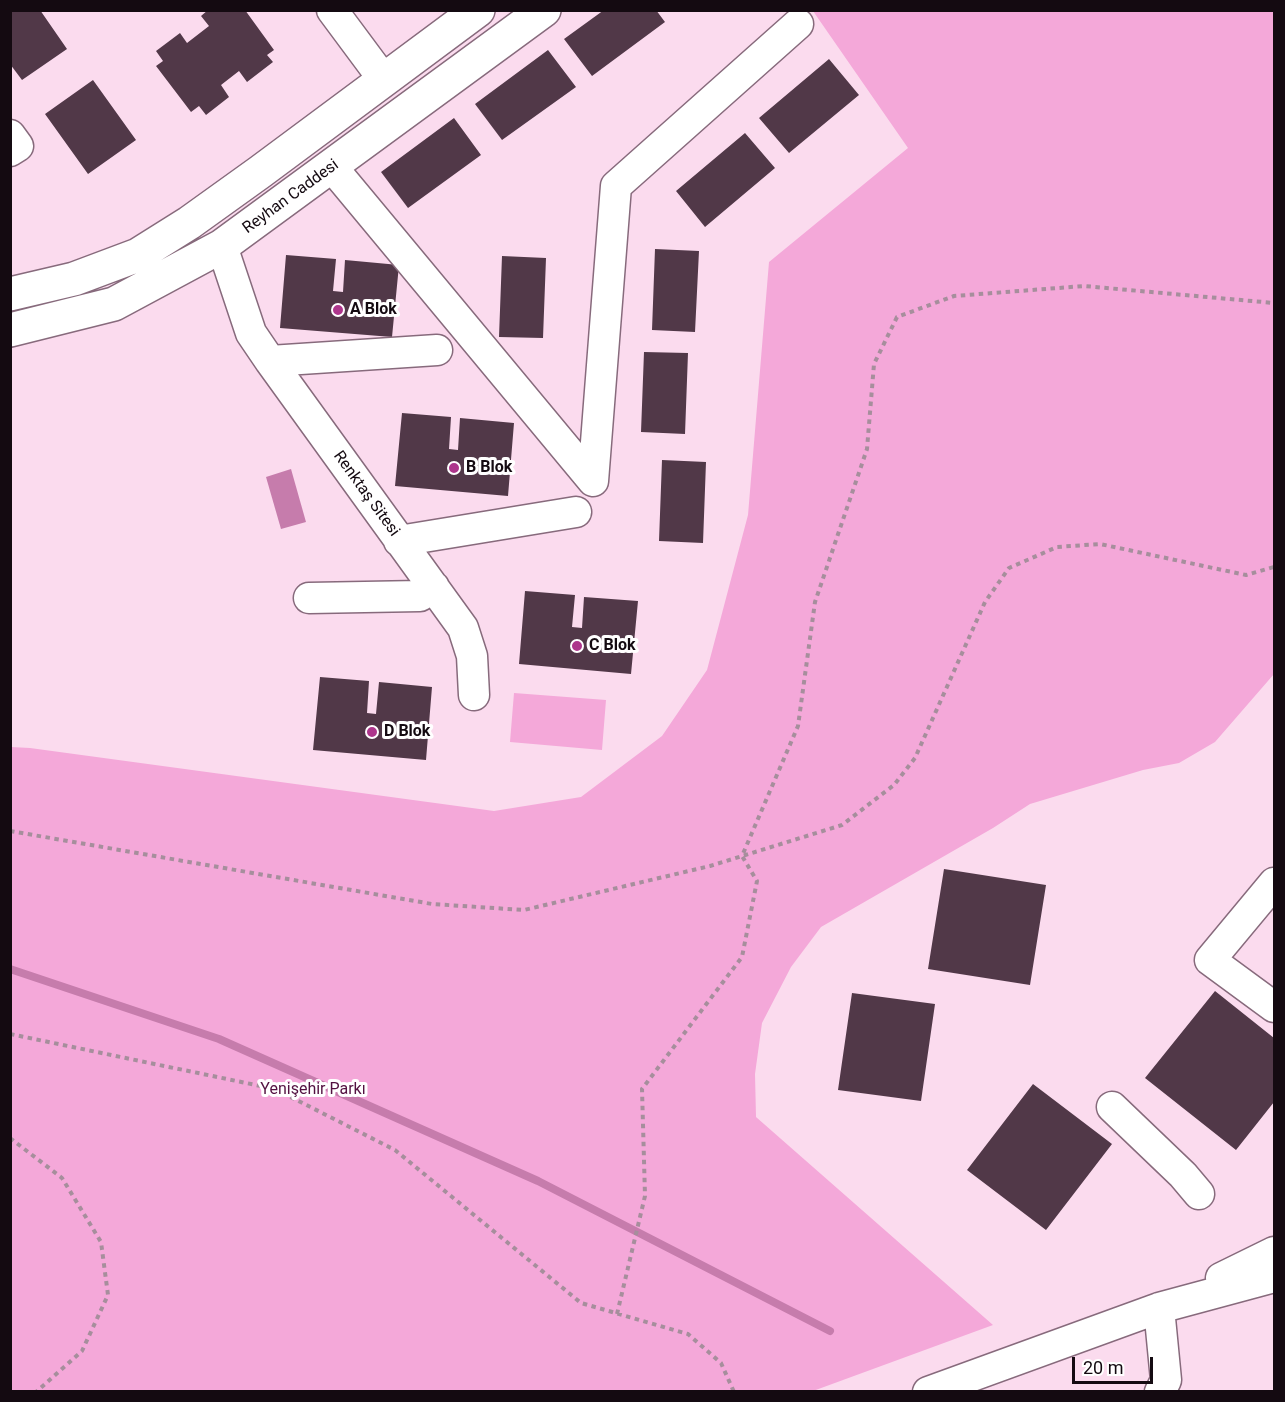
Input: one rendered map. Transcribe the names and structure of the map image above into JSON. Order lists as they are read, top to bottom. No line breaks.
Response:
{"streets":{"main road":["Reyhan Caddesi"],"street":["Renktaş Sitesi"]},"crossings":[["Reyhan Caddesi","Renktaş Sitesi"]],"parks":["Yenişehir Parkı"],"places":["A Blok","B Blok","C Blok","D Blok"],"scale_bar":"20 m"}
